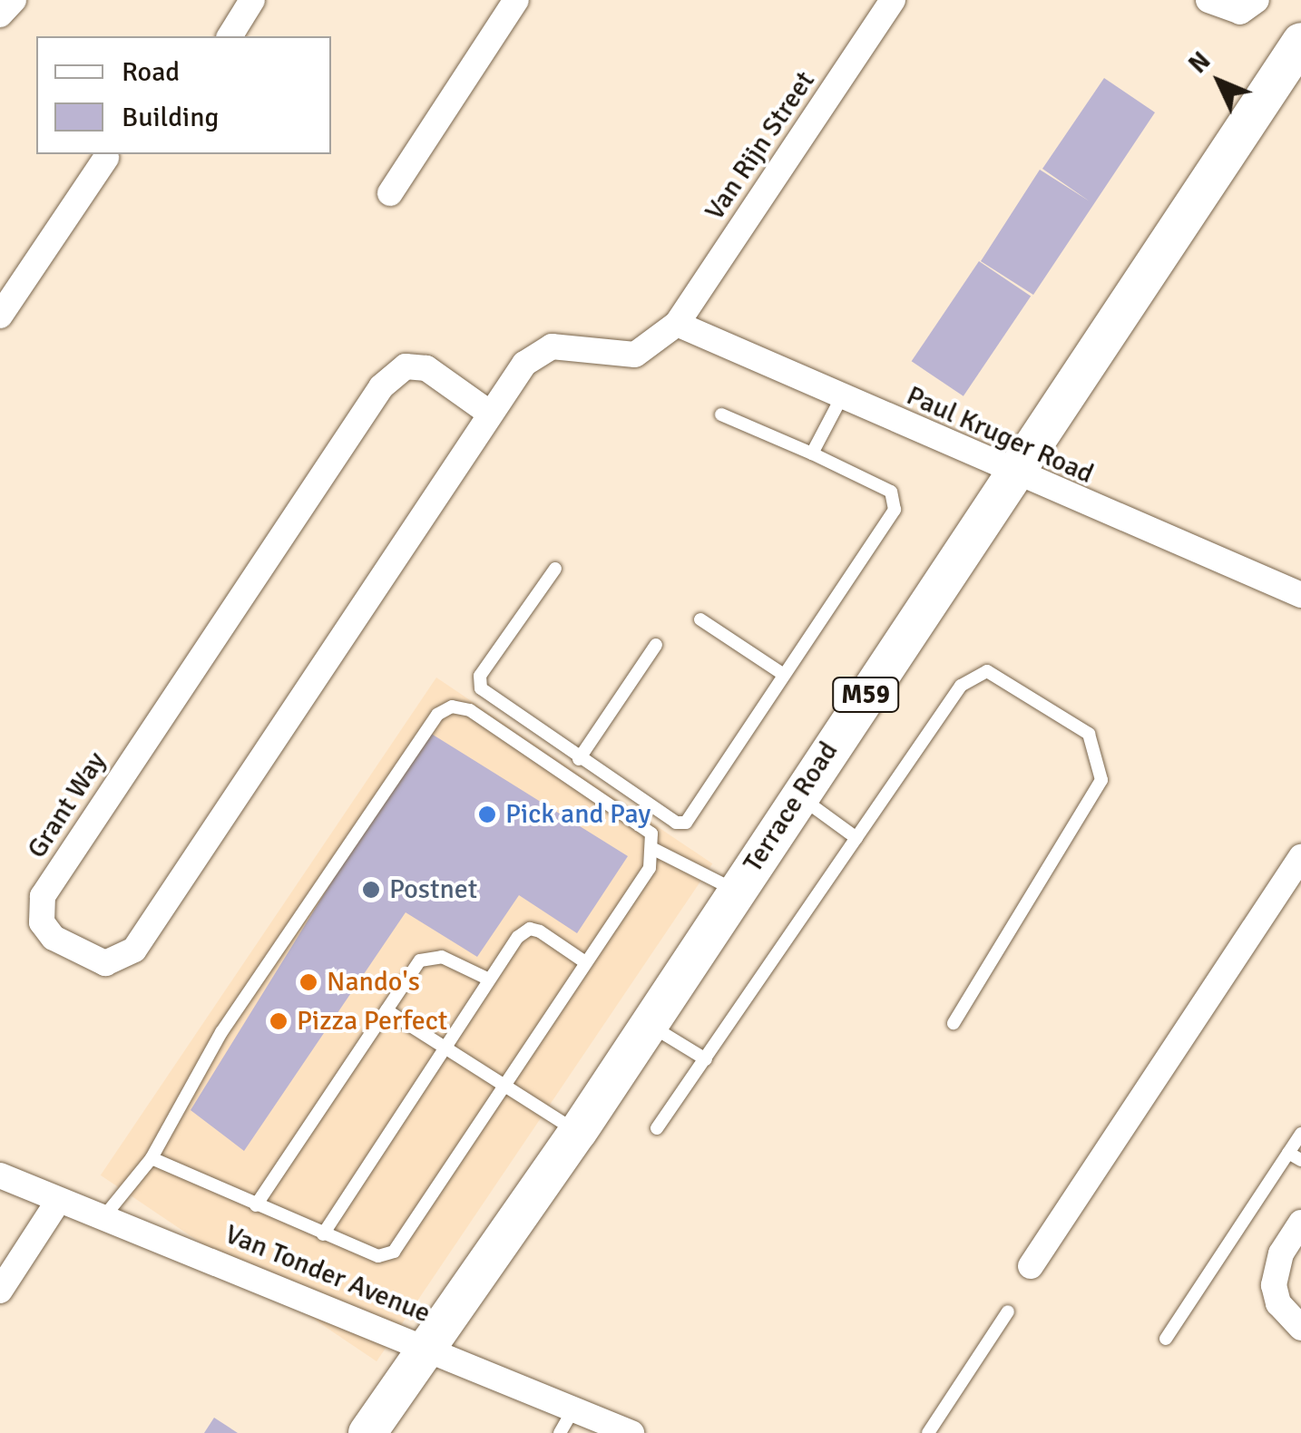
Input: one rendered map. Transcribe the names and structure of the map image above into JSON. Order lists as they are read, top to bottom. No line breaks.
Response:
{"streets":{"main road":["M59","Terrace Road"],"street":["Van Rijn Street","Paul Kruger Road","Grant Way","Van Tonder Avenue"]},"crossings":[["Van Rijn Street","Paul Kruger Road"],["Van Rijn Street","Grant Way"],["Paul Kruger Road","Terrace Road"],["Terrace Road","Van Tonder Avenue"]],"places":["Pick and Pay","Postnet","Nando's","Pizza Perfect"],"legend":["Road","Building"],"north":"top left"}
